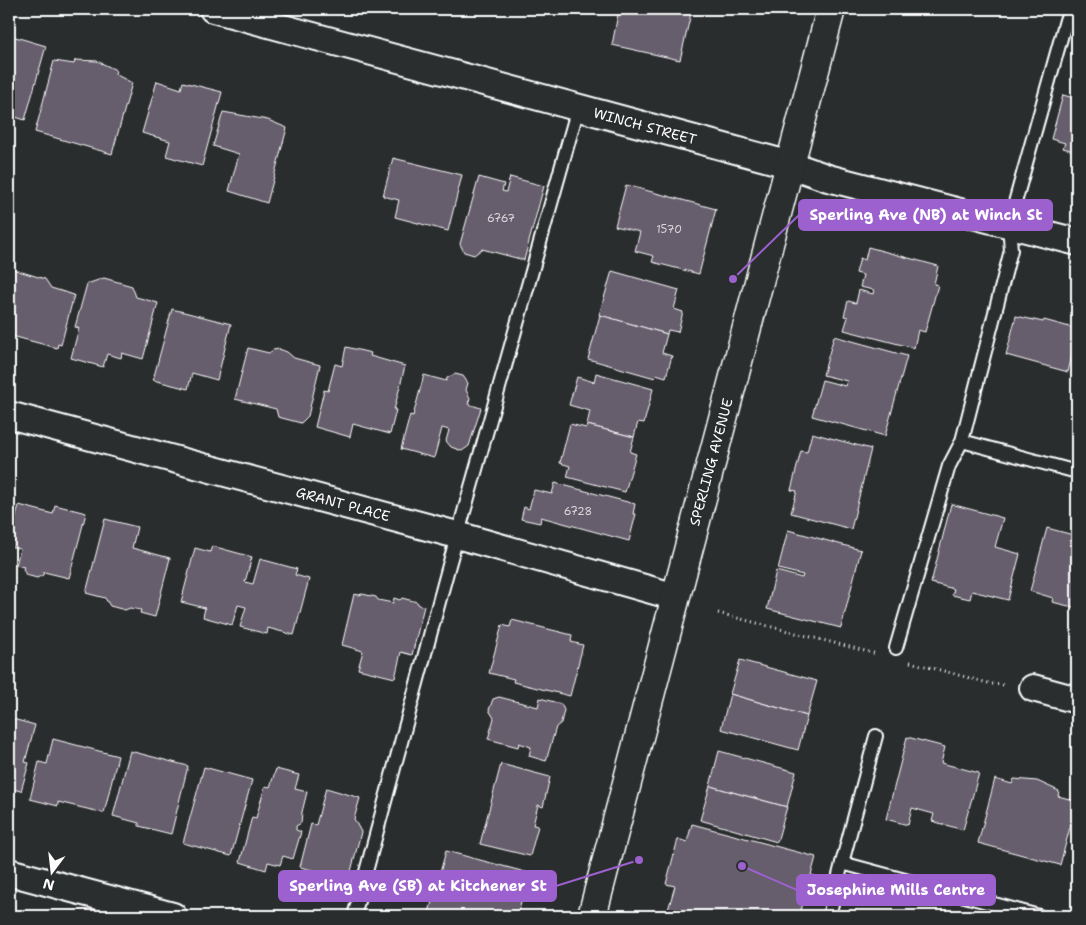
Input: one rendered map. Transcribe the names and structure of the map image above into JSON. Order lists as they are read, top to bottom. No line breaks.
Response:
{"streets":{"street":["WINCH STREET","SPERLING AVENUE","GRANT PLACE"]},"crossings":[["WINCH STREET","SPERLING AVENUE"],["SPERLING AVENUE","GRANT PLACE"]],"places":["Sperling Ave (NB) at Winch St","Sperling Ave (SB) at Kitchener St","Josephine Mills Centre"],"house_numbers":["6767","1570","6728"],"north":"bottom"}
